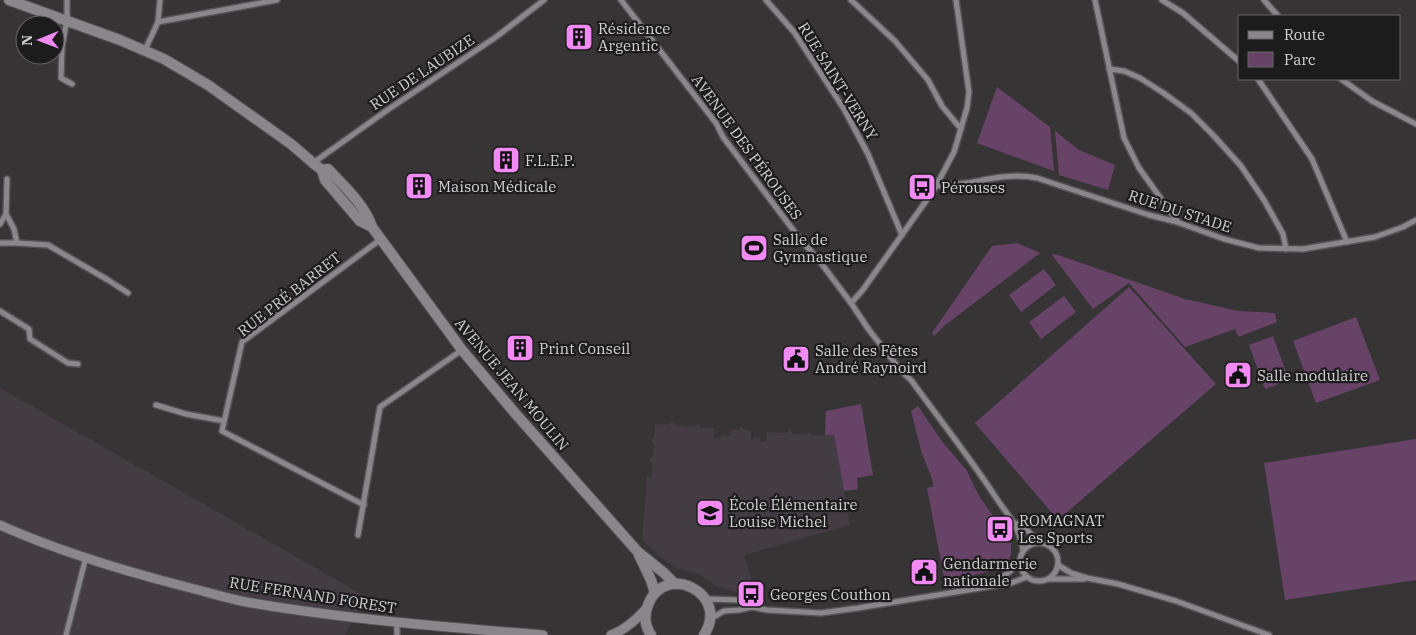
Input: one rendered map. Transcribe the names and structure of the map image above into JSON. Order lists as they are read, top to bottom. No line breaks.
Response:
{"streets":{"main road":["AVENUE JEAN MOULIN"],"street":["RUE DE LAUBIZE","RUE SAINT-VERNY","AVENUE DES PÉROUSES","RUE DU STADE","RUE PRÉ BARRET","RUE FERNAND FOREST"]},"crossings":[["RUE DE LAUBIZE","AVENUE JEAN MOULIN"],["RUE PRÉ BARRET","AVENUE JEAN MOULIN"]],"places":{"building":["Résidence Argentic","F.L.E.P.","Maison Médicale","Print Conseil"],"bus stop":["Pérouses","ROMAGNAT Les Sports","Georges Couthon"],"sports":["Salle de Gymnastique"],"public building":["Salle des Fêtes André Raynoird","Salle modulaire","Gendarmerie nationale"],"school or university":["École Élémentaire Louise Michel"]},"legend":["Route","Parc"],"north":"left"}
